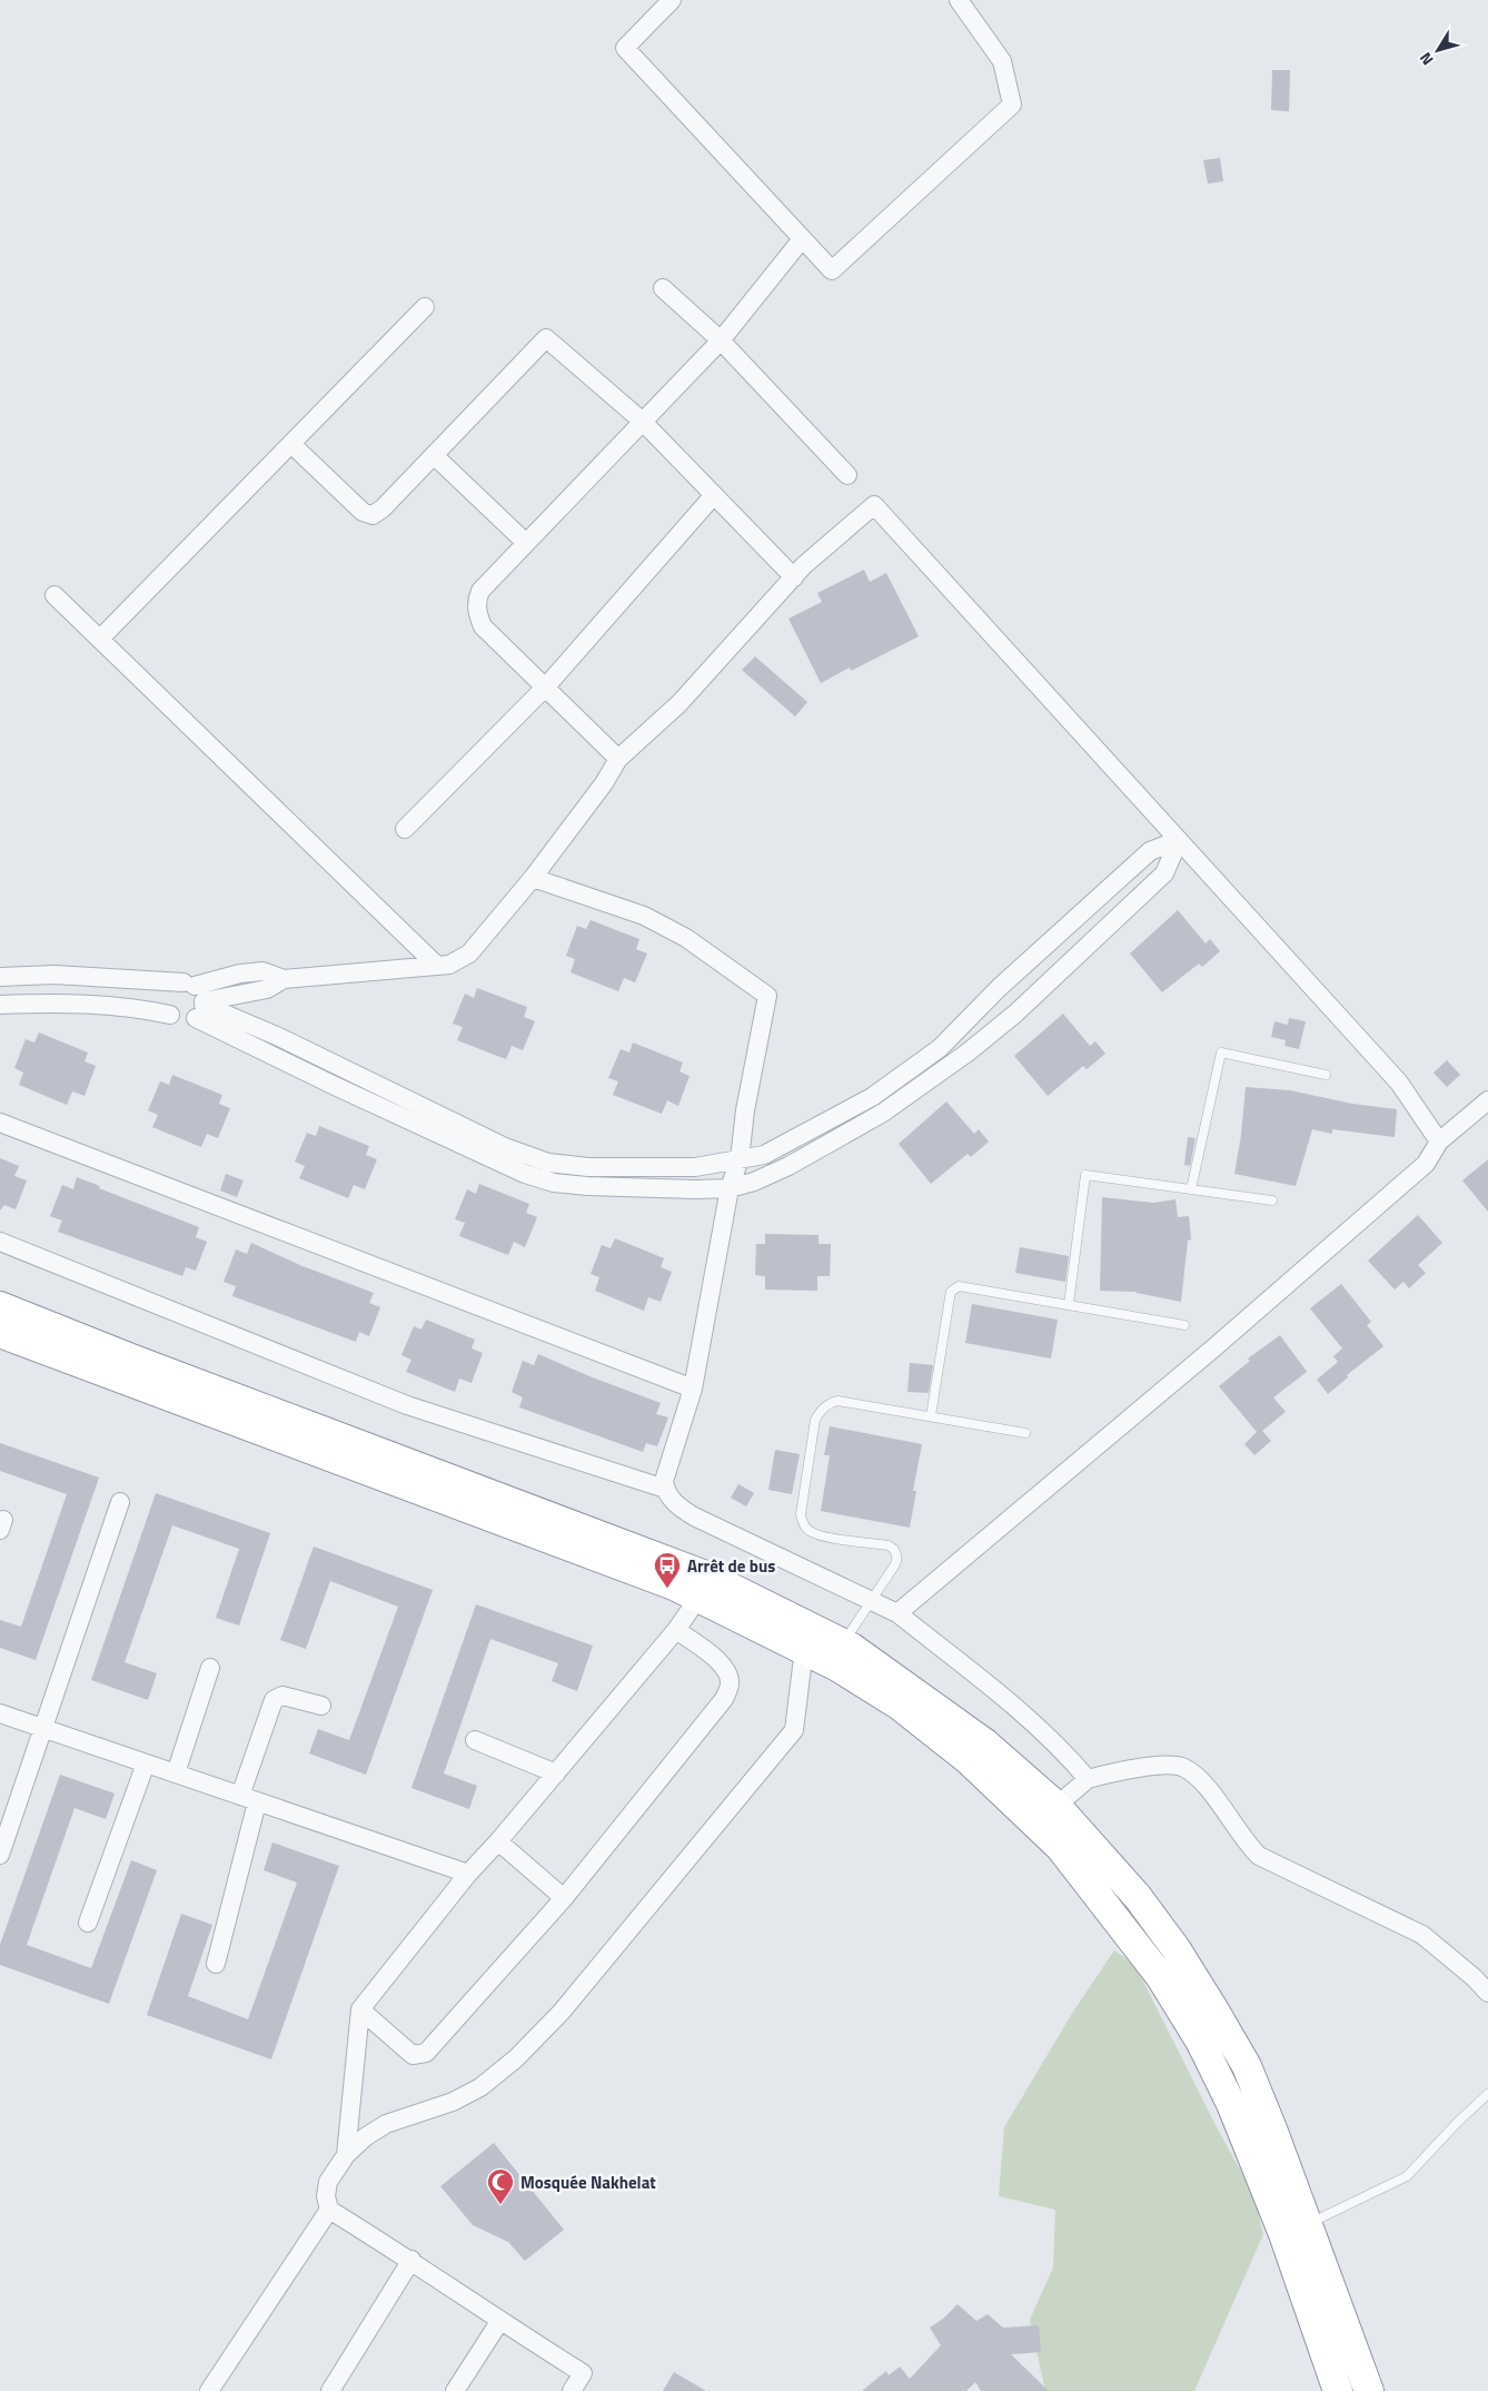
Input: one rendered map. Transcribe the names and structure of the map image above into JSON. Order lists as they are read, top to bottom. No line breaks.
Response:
{"places":{"bus stop":["Arrêt de bus"],"mosque":["Mosquée Nakhelat"]},"north":"bottom left"}
